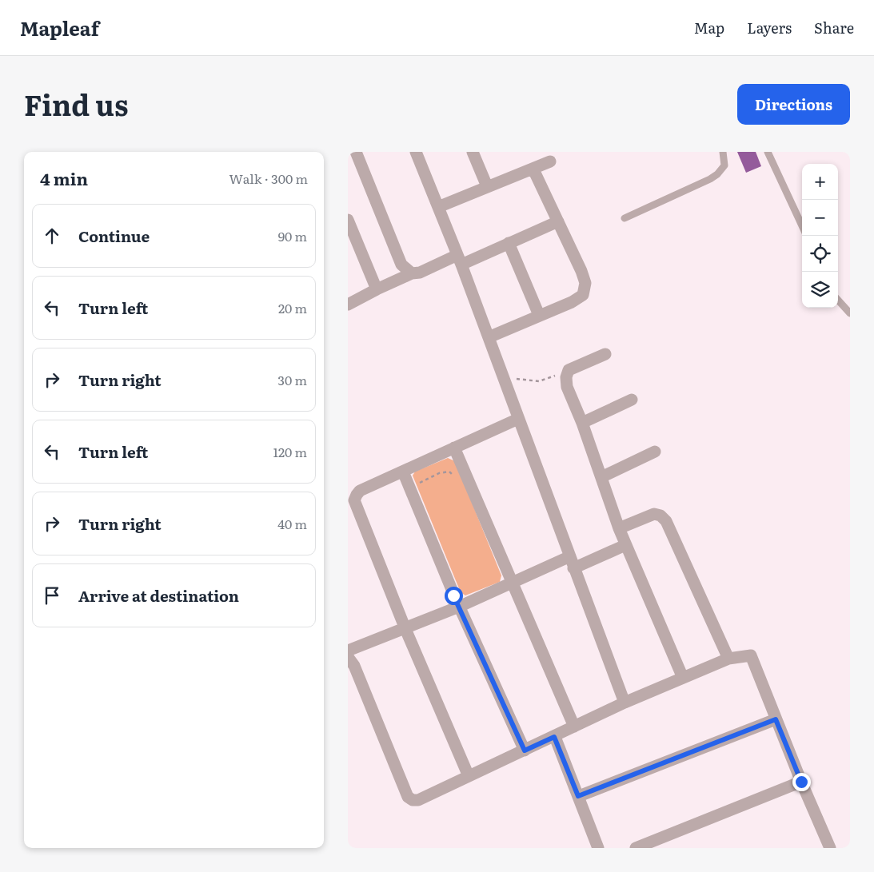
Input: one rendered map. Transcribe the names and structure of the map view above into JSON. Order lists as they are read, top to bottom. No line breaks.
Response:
{"page":{"header":"Mapleaf","nav":["Map","Layers","Share"],"title":"Find us","buttons":"Directions","heading":["4 min","Walk · 300 m"],"map_buttons":["+","−"],"list":[["Continue","90 m"],["Turn left","20 m"],["Turn right","30 m"],["Turn left","120 m"],["Turn right","40 m"],"Arrive at destination"]}}
